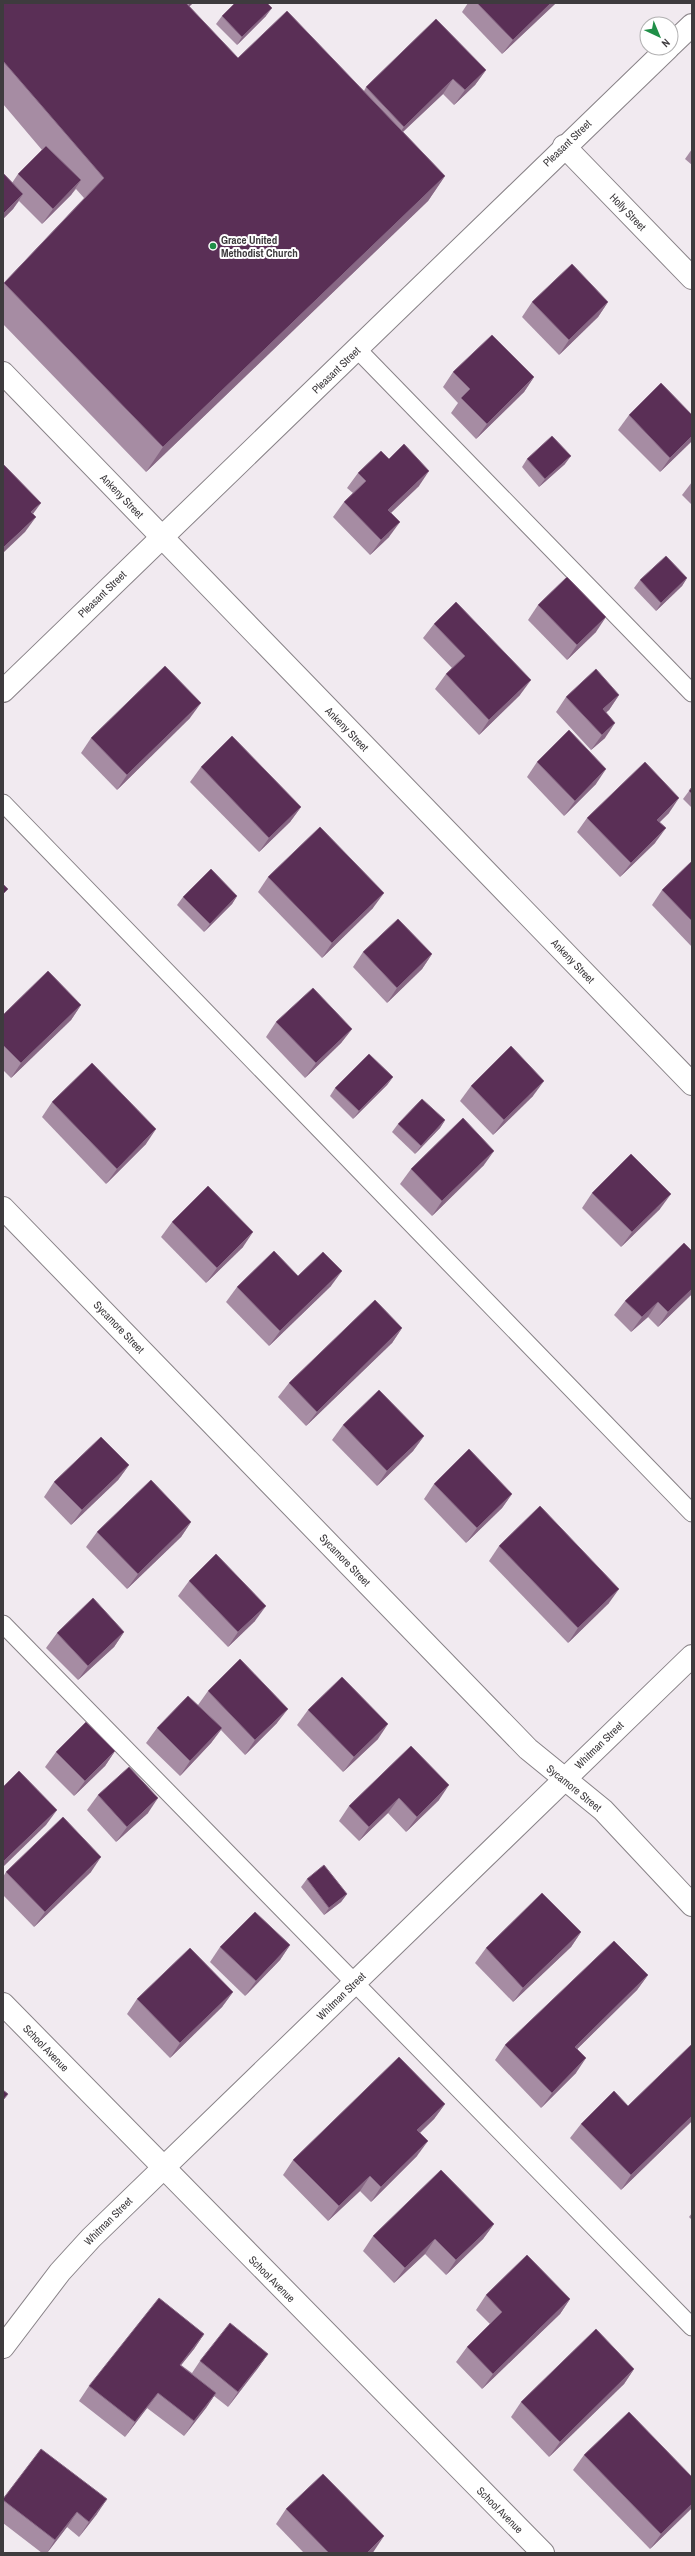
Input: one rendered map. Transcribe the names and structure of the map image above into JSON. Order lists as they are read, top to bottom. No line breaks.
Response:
{"streets":{"street":["Pleasant Street","Holly Street","Ankeny Street","Sycamore Street","Whitman Street","School Avenue"]},"crossings":[["Pleasant Street","Holly Street"],["Pleasant Street","Ankeny Street"],["Sycamore Street","Whitman Street"],["Whitman Street","School Avenue"]],"places":["Grace United Methodist Church"],"north":"bottom right"}
